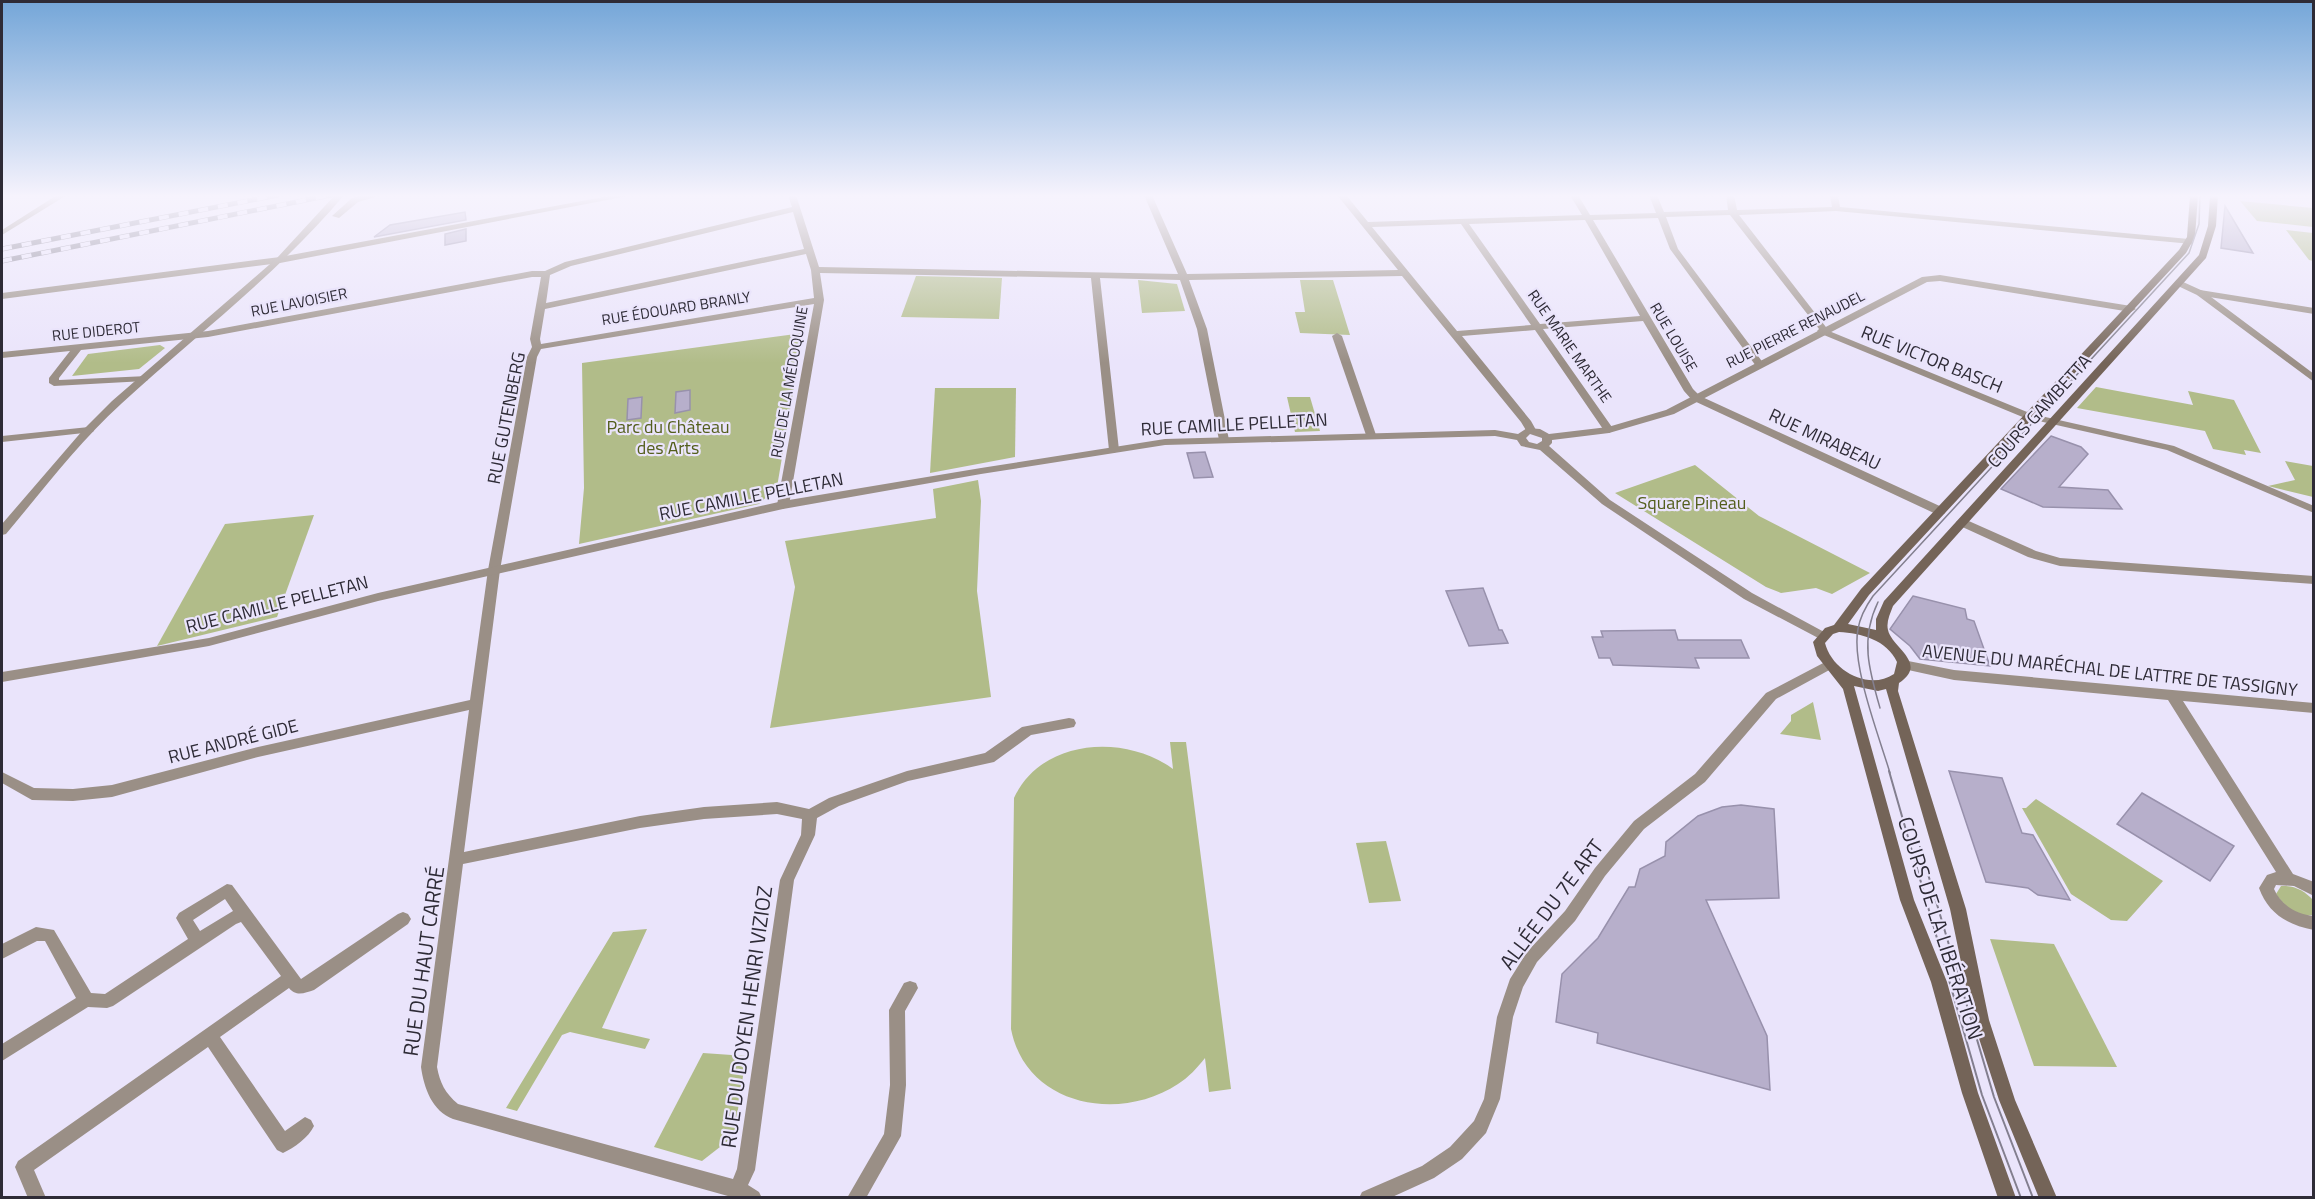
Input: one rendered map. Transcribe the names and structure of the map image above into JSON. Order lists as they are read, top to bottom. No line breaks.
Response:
{"streets":{"main road":["COURS GAMBETTA","COURS DE LA LIBÉRATION"],"street":["RUE LAVOISIER","RUE ÉDOUARD BRANLY","RUE PIERRE RENAUDEL","RUE DIDEROT","RUE LOUISE","RUE MARIE MARTHE","RUE VICTOR BASCH","RUE DE LA MÉDOQUINE","RUE GUTENBERG","RUE CAMILLE PELLETAN","RUE MIRABEAU","AVENUE DU MARÉCHAL DE LATTRE DE TASSIGNY","RUE ANDRÉ GIDE","ALLÉE DU 7E ART","RUE DU HAUT CARRÉ","RUE DU DOYEN HENRI VIZIOZ"]},"crossings":[["RUE LAVOISIER","RUE DIDEROT"],["RUE LAVOISIER","RUE GUTENBERG"],["RUE ÉDOUARD BRANLY","RUE DE LA MÉDOQUINE"],["RUE ÉDOUARD BRANLY","RUE GUTENBERG"],["RUE PIERRE RENAUDEL","RUE LOUISE"],["RUE PIERRE RENAUDEL","RUE MARIE MARTHE"],["RUE PIERRE RENAUDEL","RUE VICTOR BASCH"],["RUE PIERRE RENAUDEL","COURS GAMBETTA"],["RUE PIERRE RENAUDEL","RUE CAMILLE PELLETAN"],["RUE PIERRE RENAUDEL","RUE MIRABEAU"],["RUE LOUISE","RUE MIRABEAU"],["RUE VICTOR BASCH","COURS GAMBETTA"],["RUE DE LA MÉDOQUINE","RUE CAMILLE PELLETAN"],["COURS GAMBETTA","RUE CAMILLE PELLETAN"],["COURS GAMBETTA","RUE MIRABEAU"],["COURS GAMBETTA","AVENUE DU MARÉCHAL DE LATTRE DE TASSIGNY"],["COURS GAMBETTA","ALLÉE DU 7E ART"],["COURS GAMBETTA","COURS DE LA LIBÉRATION"],["RUE GUTENBERG","RUE CAMILLE PELLETAN"],["RUE GUTENBERG","RUE DU HAUT CARRÉ"],["RUE CAMILLE PELLETAN","AVENUE DU MARÉCHAL DE LATTRE DE TASSIGNY"],["RUE CAMILLE PELLETAN","ALLÉE DU 7E ART"],["RUE CAMILLE PELLETAN","COURS DE LA LIBÉRATION"],["RUE CAMILLE PELLETAN","RUE DU HAUT CARRÉ"],["AVENUE DU MARÉCHAL DE LATTRE DE TASSIGNY","ALLÉE DU 7E ART"],["AVENUE DU MARÉCHAL DE LATTRE DE TASSIGNY","COURS DE LA LIBÉRATION"],["RUE ANDRÉ GIDE","RUE DU HAUT CARRÉ"],["ALLÉE DU 7E ART","COURS DE LA LIBÉRATION"],["RUE DU HAUT CARRÉ","RUE DU DOYEN HENRI VIZIOZ"]],"parks":["Parc du Château des Arts","Square Pineau"]}
